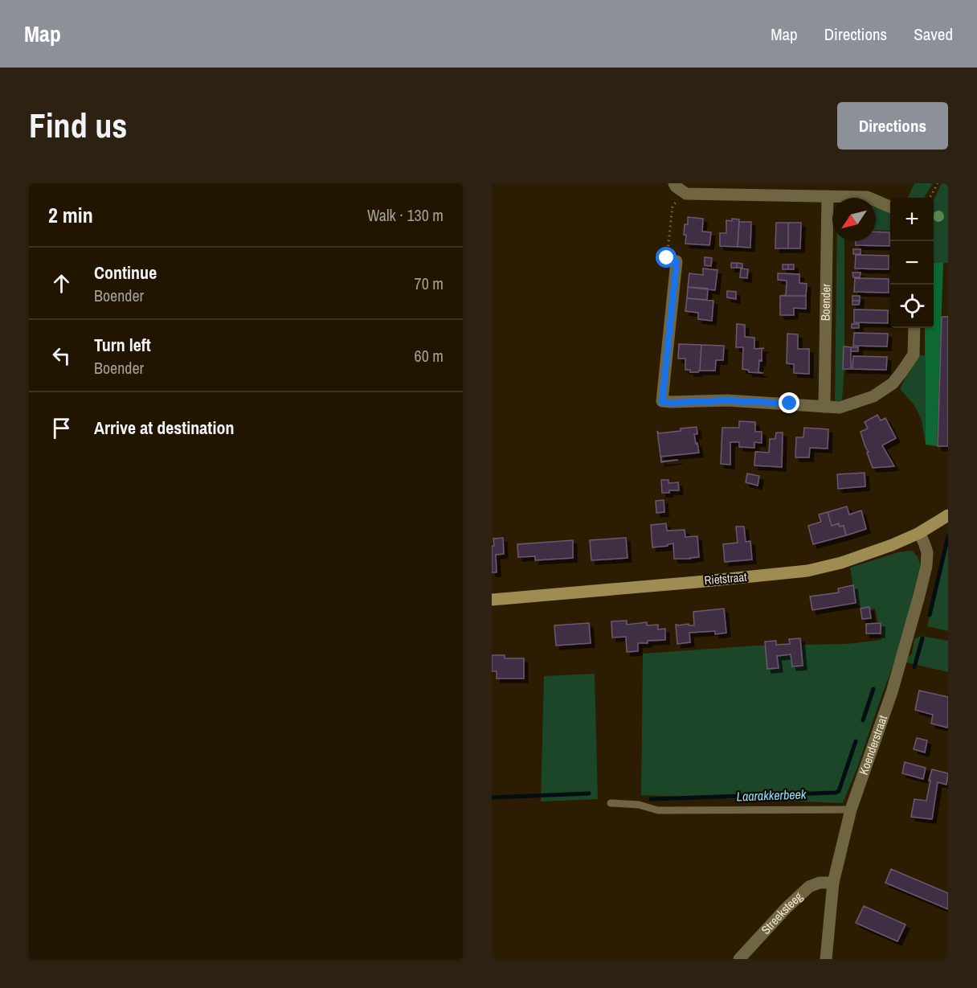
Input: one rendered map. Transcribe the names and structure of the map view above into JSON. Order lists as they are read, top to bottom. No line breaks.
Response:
{"streets":{"street":["Boender","Rietstraat","Koenderstraat","Streeksteeg"]},"crossings":[["Rietstraat","Koenderstraat"],["Koenderstraat","Streeksteeg"]],"water":["Laarakkerbeek"],"north":"bottom left","page":{"header":"Map","nav":["Map","Directions","Saved"],"buttons":"Directions","title":"Find us","heading":["2 min","Walk · 130 m"],"map_buttons":["+","−"],"list":[["Continue","Boender","70 m"],["Turn left","Boender","60 m"],"Arrive at destination"]}}
